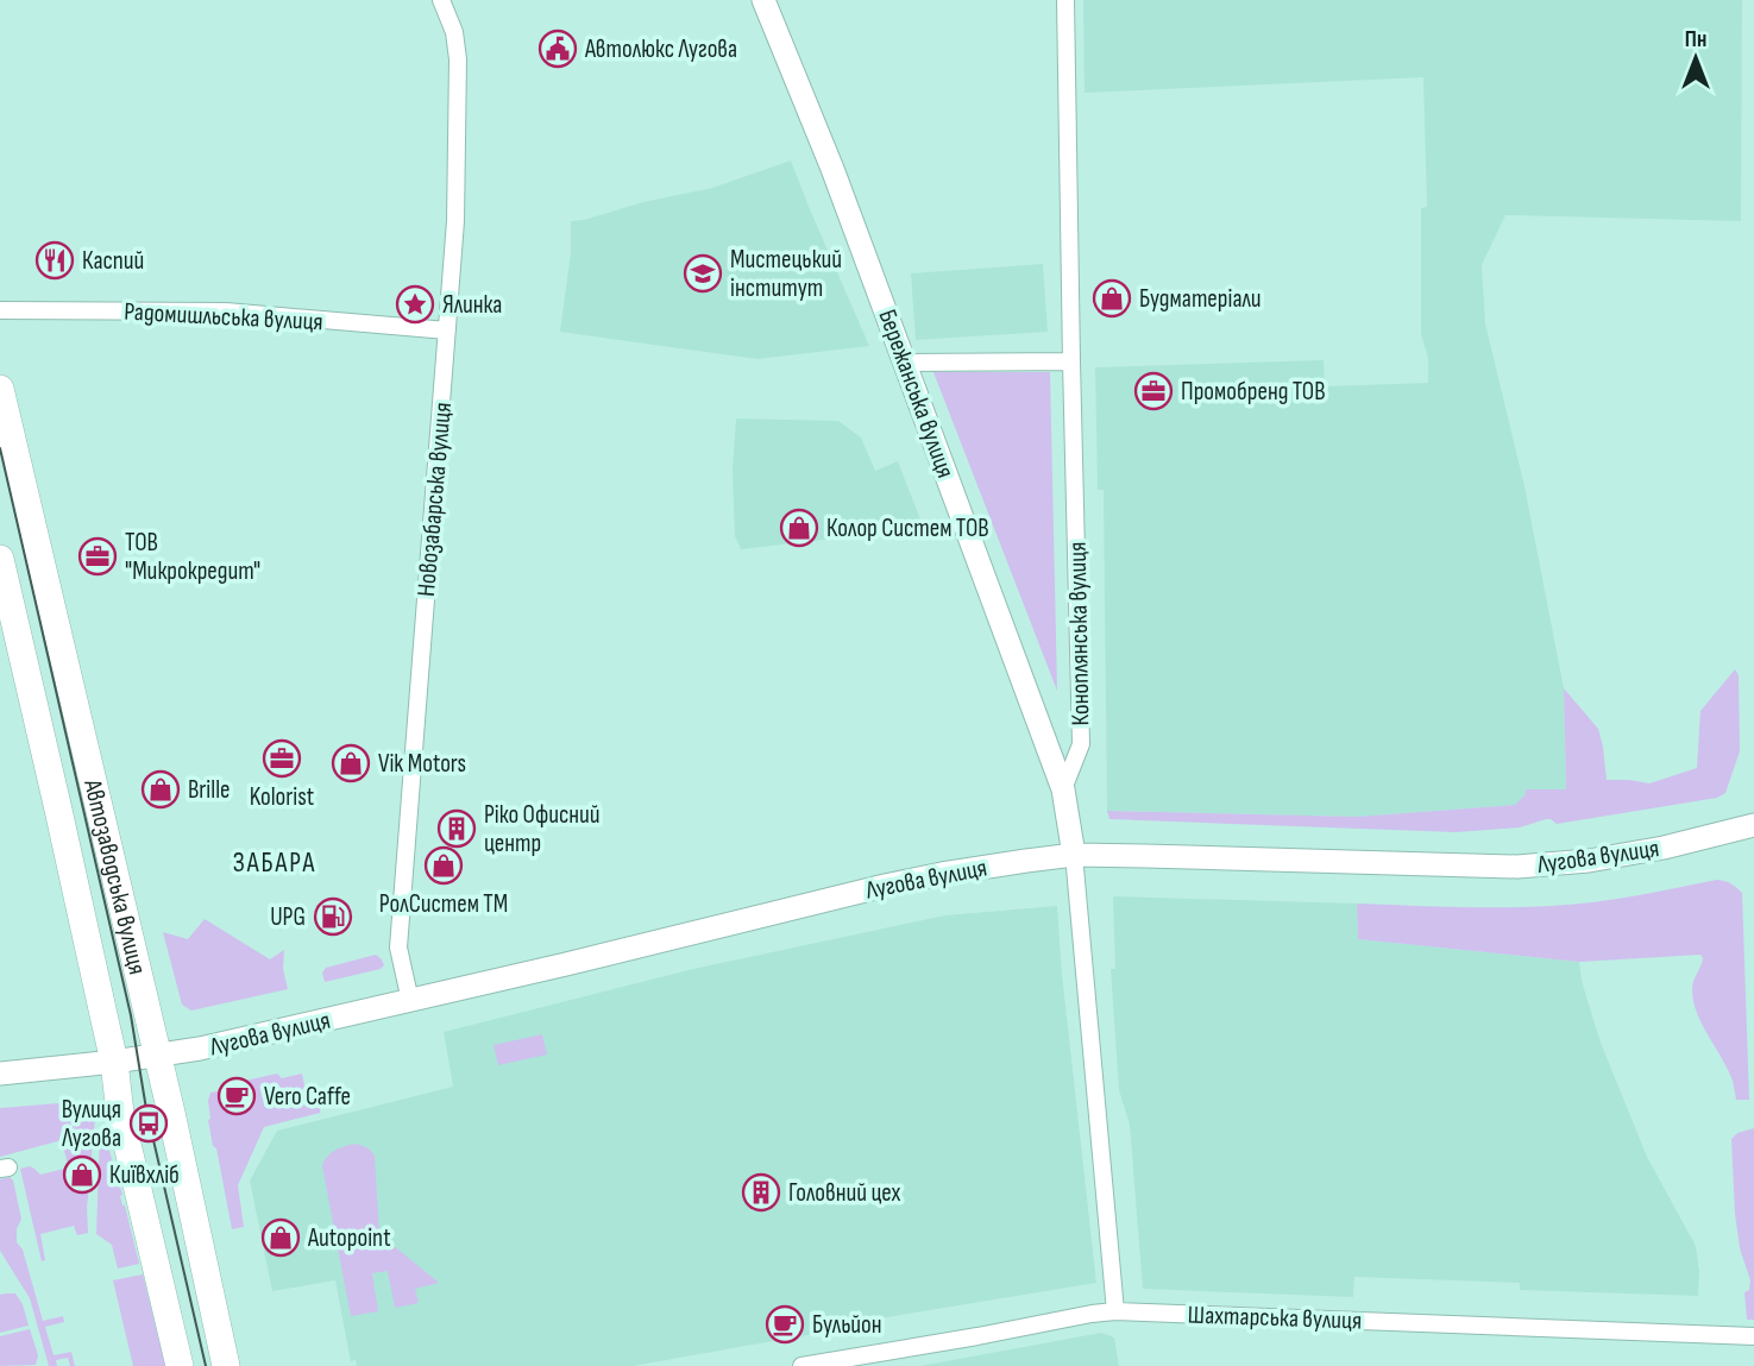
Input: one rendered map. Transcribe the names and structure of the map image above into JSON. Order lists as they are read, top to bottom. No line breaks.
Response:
{"streets":{"main road":["Бережанська вулиця","Лугова вулиця","Автозаводська вулиця"],"street":["Радомишльська вулиця","Новозабарська вулиця","Коноплянська вулиця","Шахтарська вулиця"]},"crossings":[["Радомишльська вулиця","Новозабарська вулиця"],["Бережанська вулиця","Коноплянська вулиця"],["Новозабарська вулиця","Лугова вулиця"],["Лугова вулиця","Автозаводська вулиця"]],"districts":["ЗАБАРА"],"places":{"public building":["Автолюкс Лугова"],"restaurant":["Каспий"],"school or university":["Мистецький інститут"],"shop":["Будматеріали","Колор Систем ТОВ","Vik Motors","Brille","РолСистем ТМ","Київхліб","Autopoint"],"place":["Ялинка"],"office":["Промобренд ТОВ","ТОВ \"Микрокредит\"","Kolorist"],"building":["Ріко Офисний центр","Головний цех"],"fuel station":["UPG"],"cafe":["Vero Caffe","Бульйон"],"bus stop":["Вулиця Лугова"]},"north":"top"}
